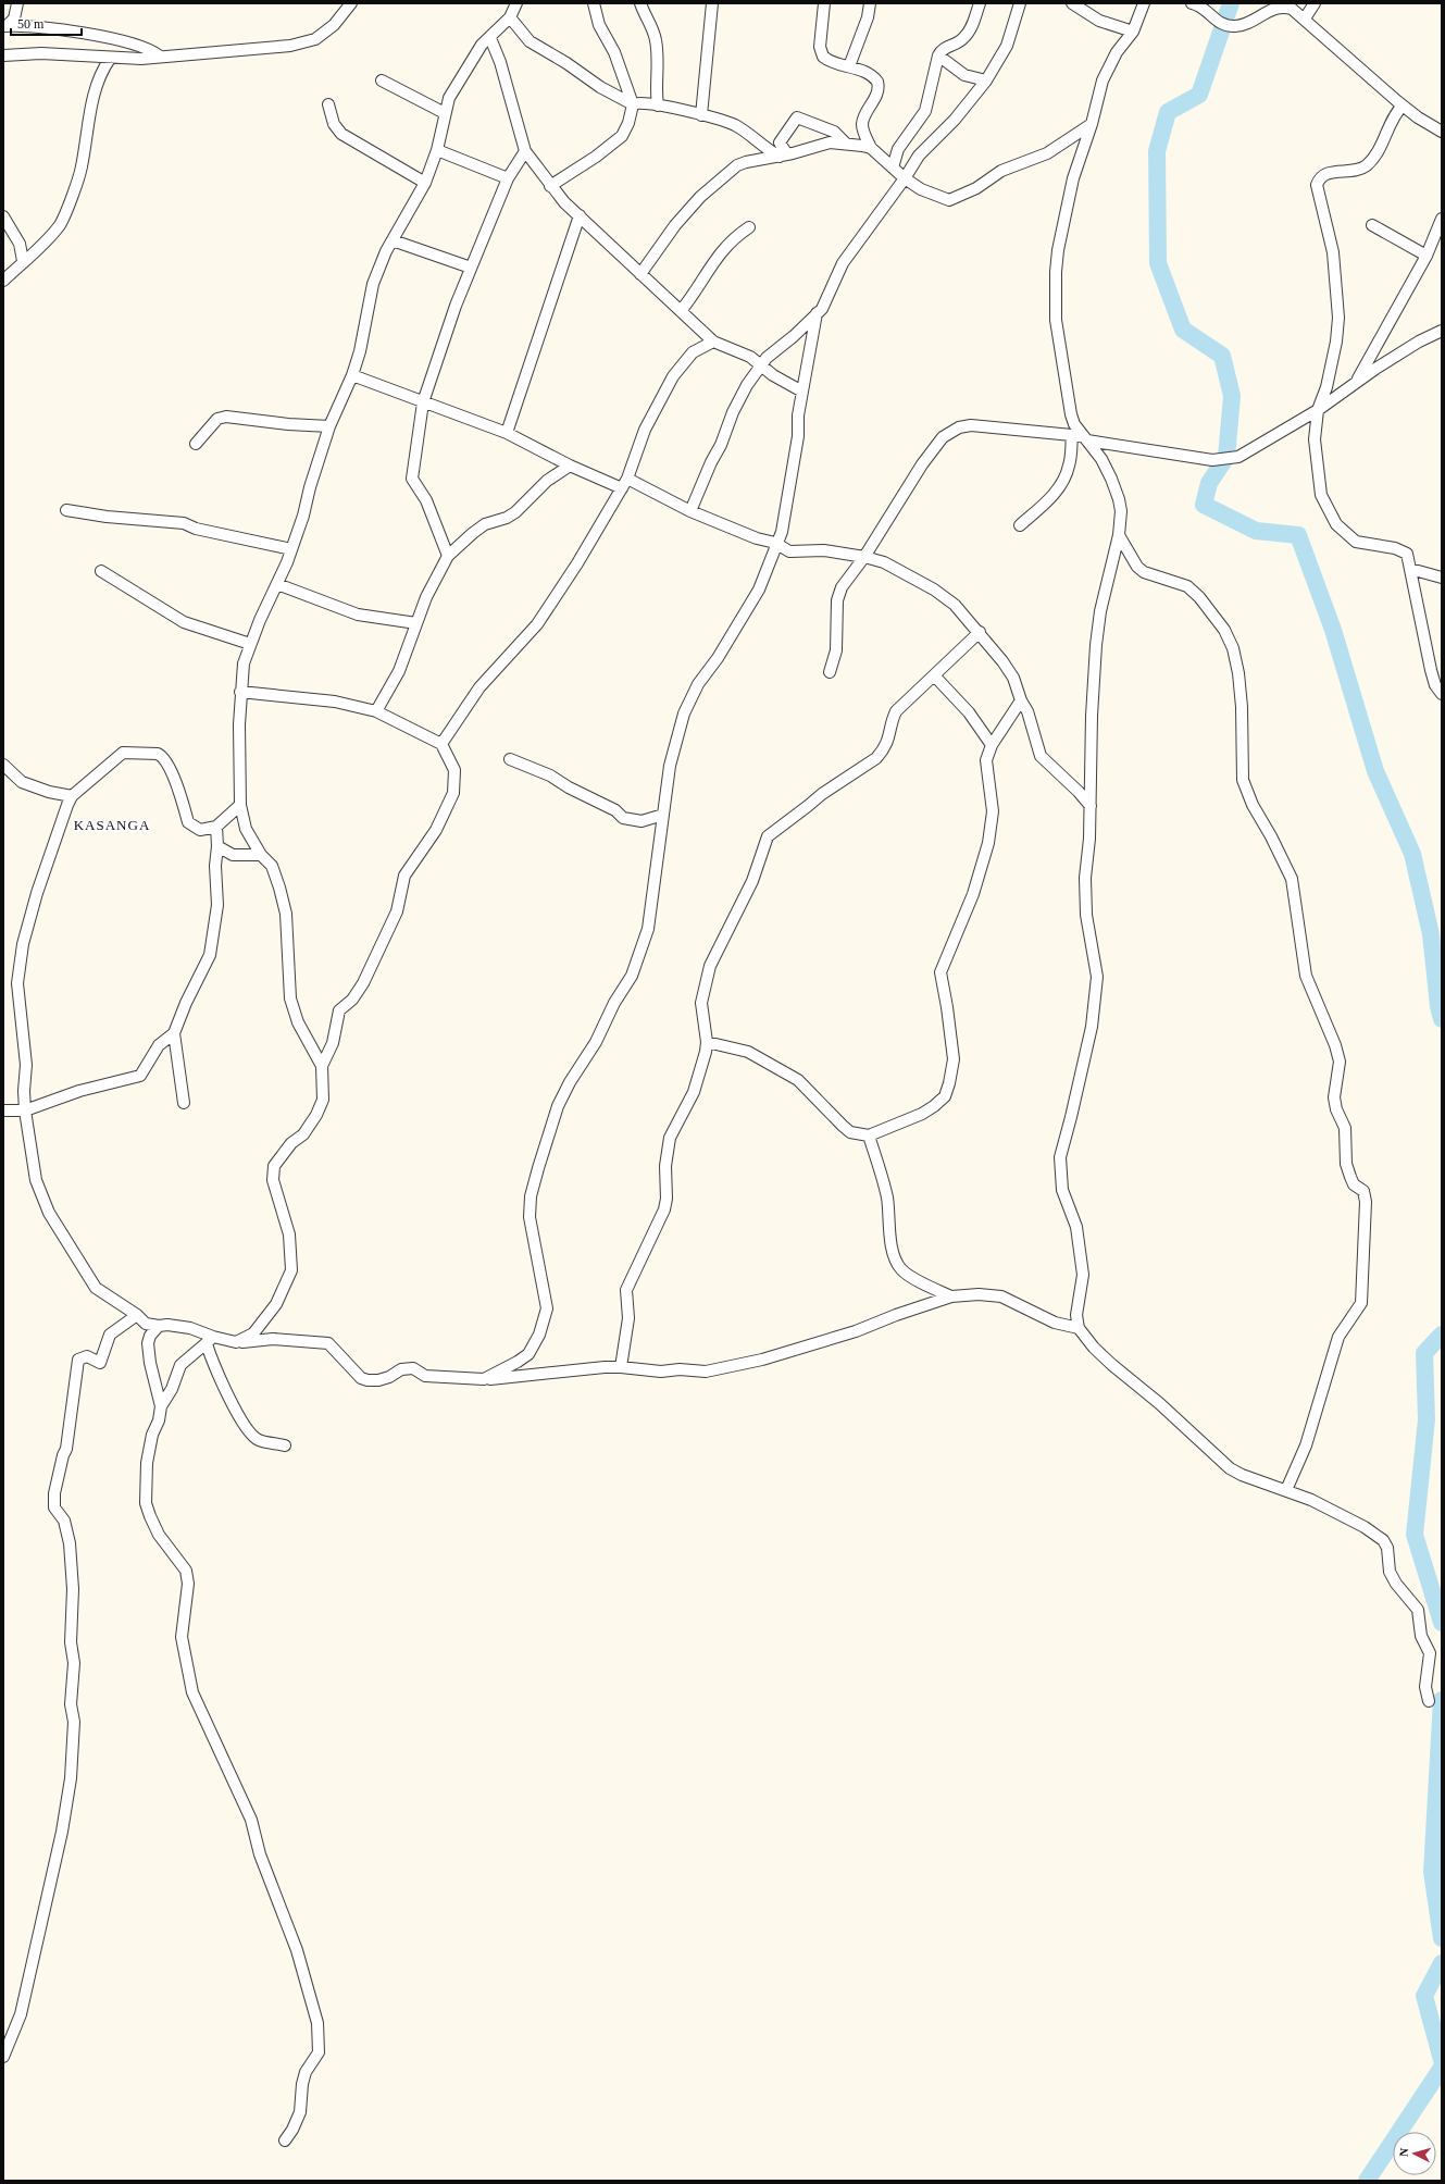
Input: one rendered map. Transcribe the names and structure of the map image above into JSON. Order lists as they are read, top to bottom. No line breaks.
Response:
{"districts":["KASANGA"],"scale_bar":"50 m","north":"left"}
